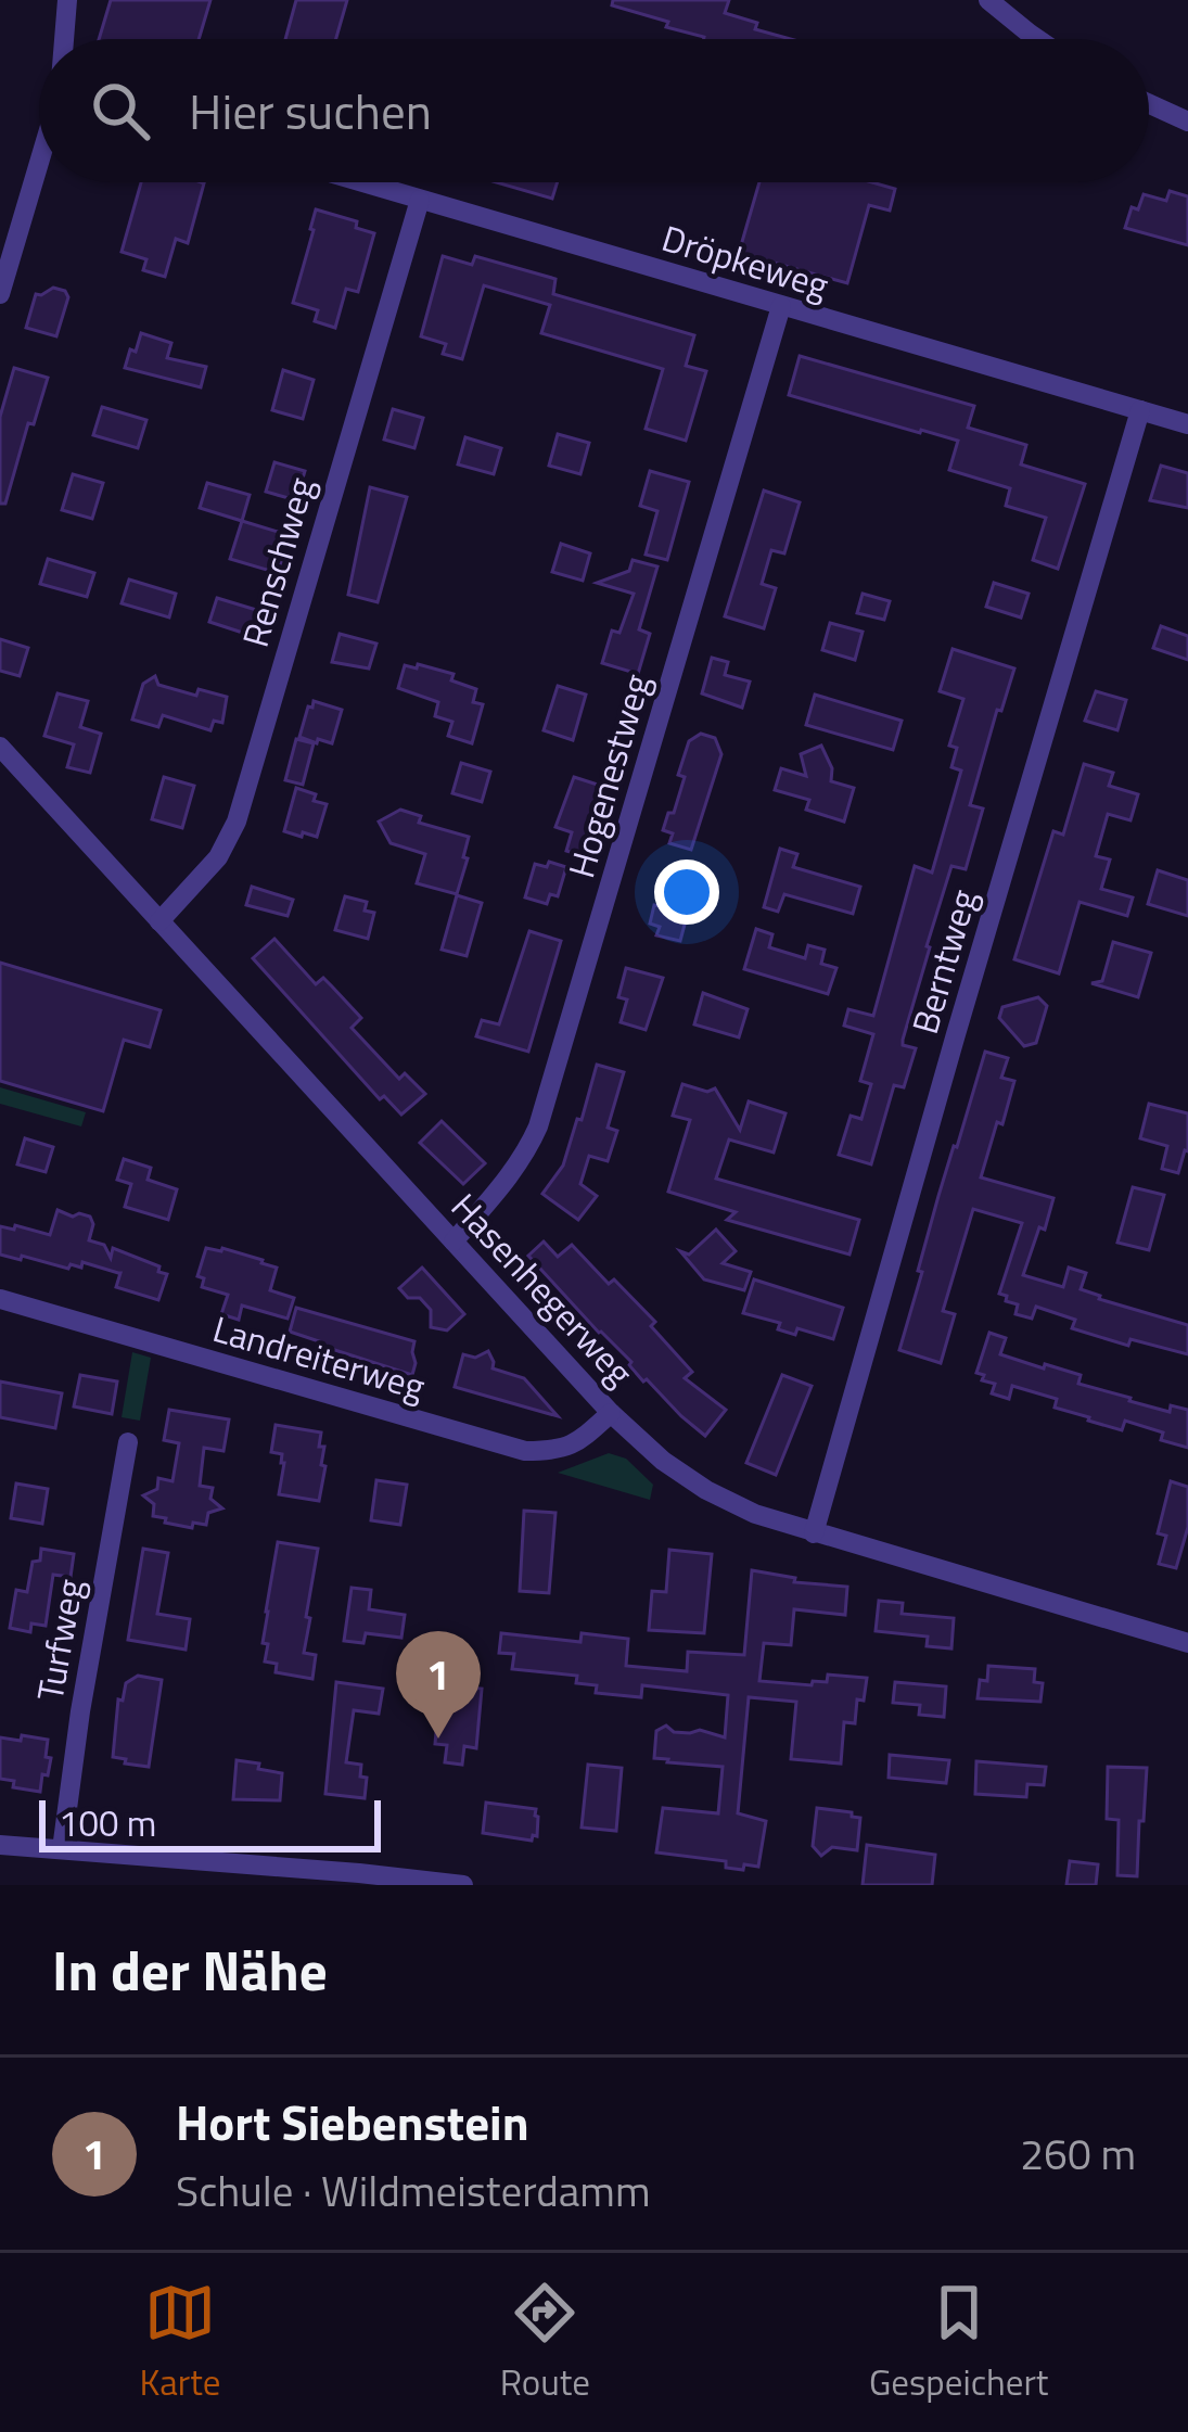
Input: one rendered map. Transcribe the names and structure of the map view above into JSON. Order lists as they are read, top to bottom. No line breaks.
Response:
{"streets":{"street":["Dröpkeweg","Renschweg","Hogenestweg","Berntweg","Hasenhegerweg","Landreiterweg","Turfweg"]},"crossings":[["Dröpkeweg","Renschweg"],["Dröpkeweg","Hogenestweg"],["Dröpkeweg","Berntweg"],["Renschweg","Hasenhegerweg"],["Hogenestweg","Hasenhegerweg"],["Berntweg","Hasenhegerweg"],["Hasenhegerweg","Landreiterweg"]],"scale_bar":"100 m","page":{"search":"Hier suchen","pins":"1","scale":"100 m","heading":"In der Nähe","list":[{"mark":"1","name":"Hort Siebenstein","note":"Schule · Wildmeisterdamm","value":"260 m"}],"nav":["Karte","Route","Gespeichert"]}}
